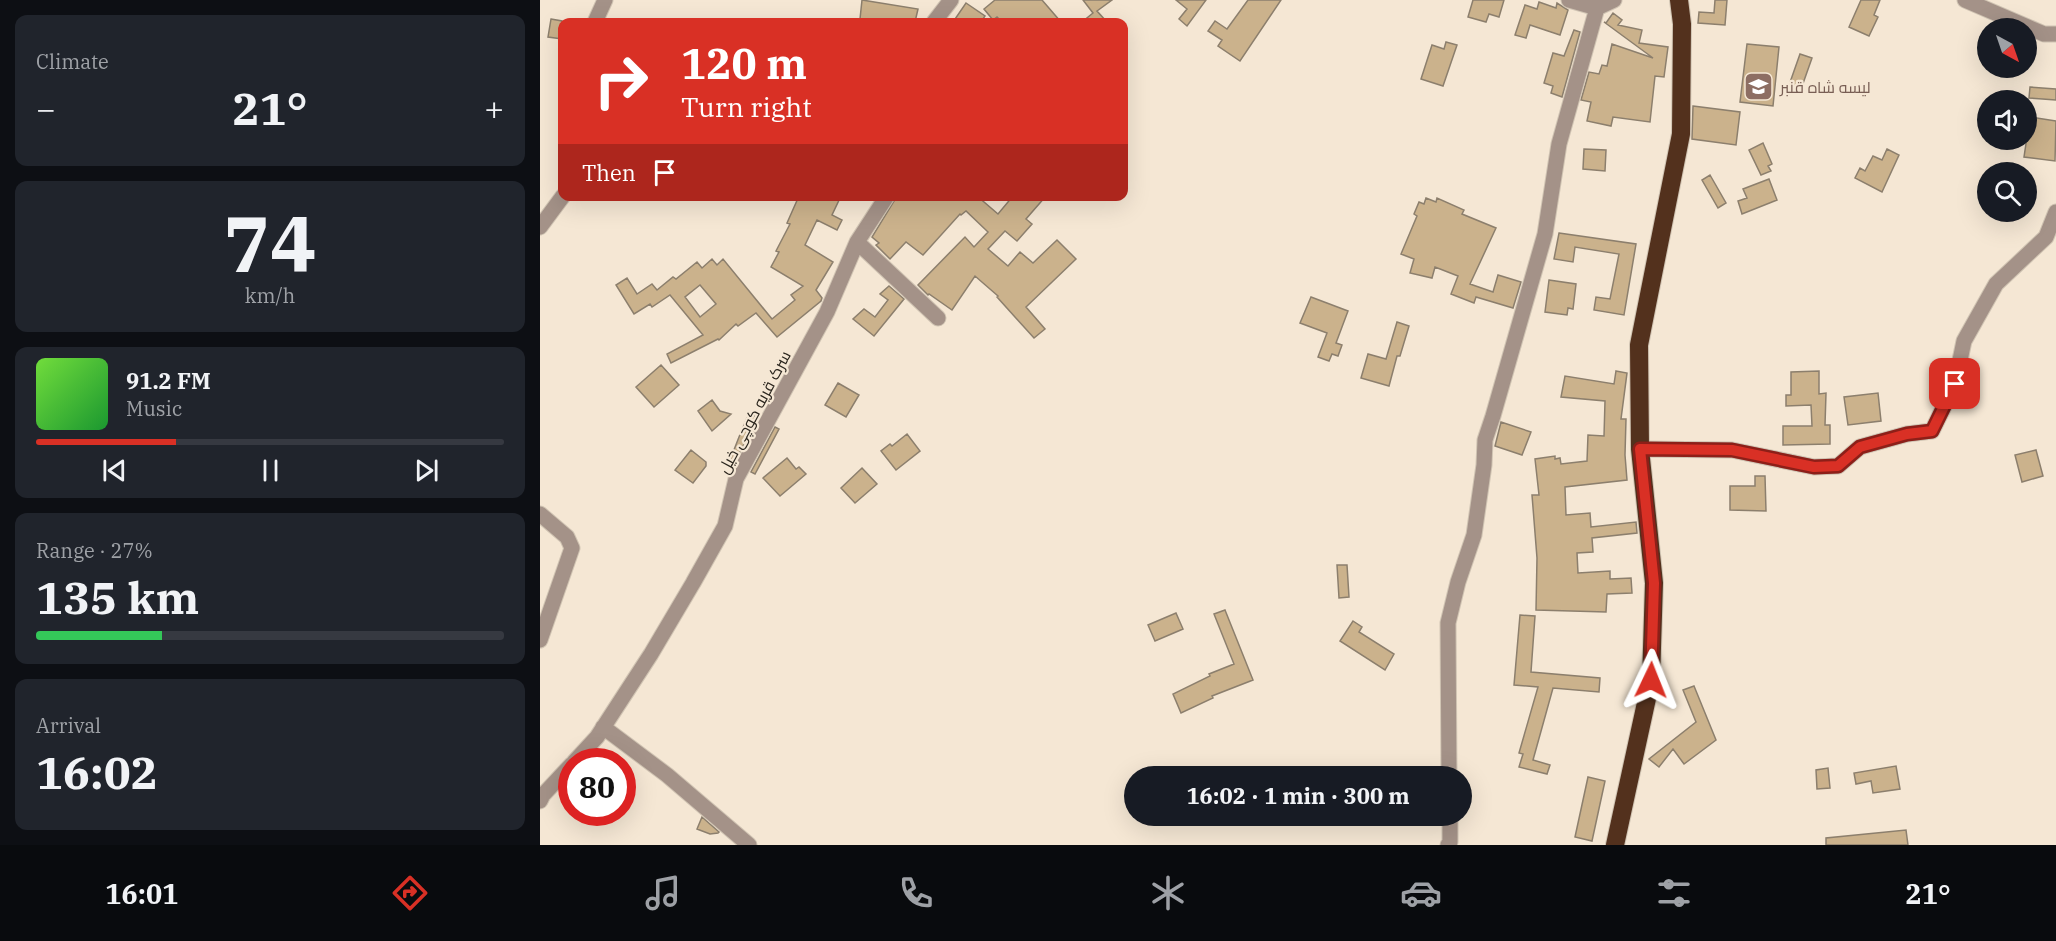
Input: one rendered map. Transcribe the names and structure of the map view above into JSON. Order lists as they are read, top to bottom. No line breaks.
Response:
{"streets":{"street":["سرک قریه کوچی خیل"]},"places":{"school or university":["لیسه شاه قنبر"]},"north":"bottom right","page":{"tile":["Climate",["74","km/h"],["Range · 27%","135 km"],["Arrival","16:02"]],"turn":["120 m","Turn right"],"heat":["−","21°","+"],"then":"Then","song":["91.2 FM","Music"],"limit":"80","trip":"16:02 · 1 min · 300 m","tabs":["16:01","21°"]}}
